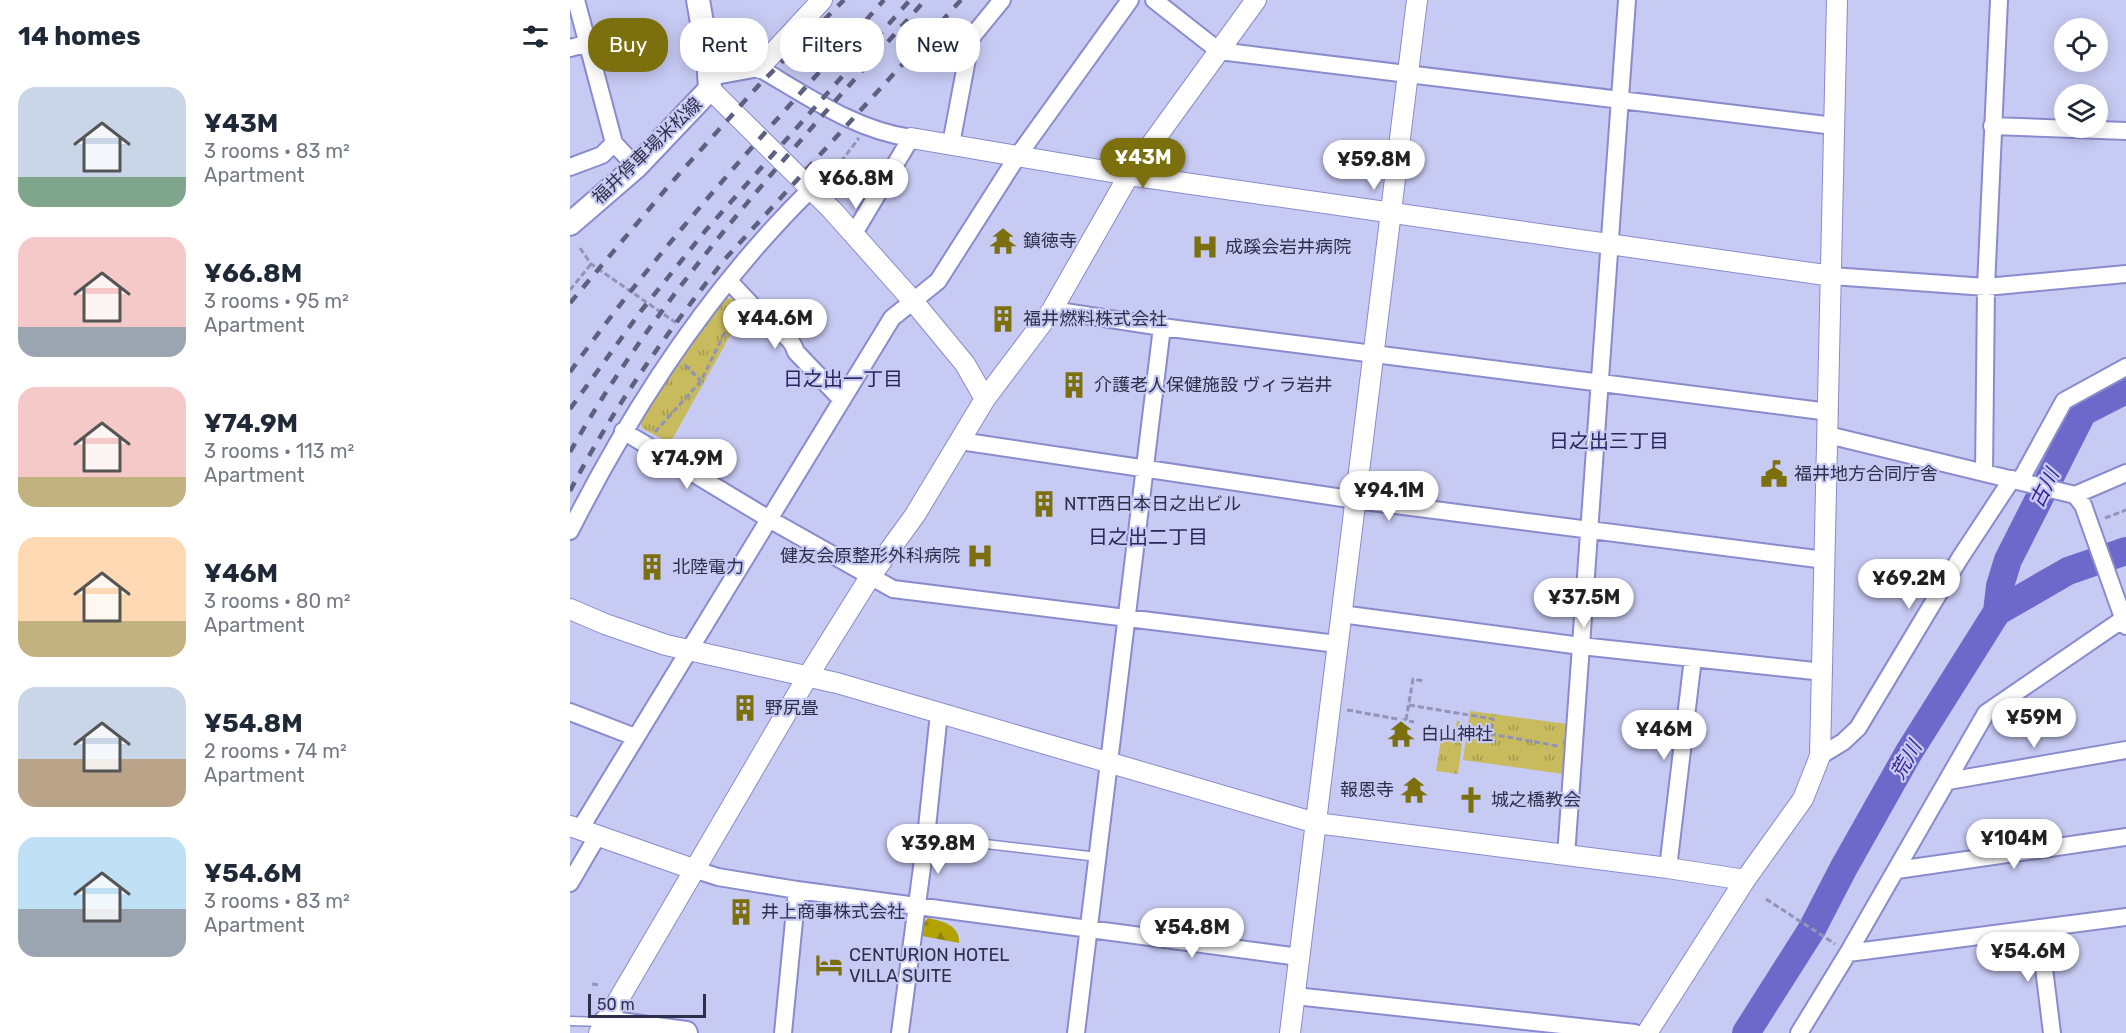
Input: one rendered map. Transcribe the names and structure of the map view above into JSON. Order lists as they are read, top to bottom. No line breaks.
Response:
{"streets":{"main road":["福井停車場米松線"]},"districts":["日之出一丁目","日之出三丁目","日之出二丁目"],"water":["古川","荒川"],"places":{"temple":["鎮徳寺","白山神社","報恩寺"],"hospital":["成蹊会岩井病院","健友会原整形外科病院"],"building":["福井燃料株式会社","介護老人保健施設 ヴィラ岩井","NTT西日本日之出ビル","北陸電力","野尻畳","井上商事株式会社"],"public building":["福井地方合同庁舎"],"church":["城之橋教会"],"hotel":["CENTURION HOTEL VILLA SUITE"]},"scale_bar":"50 m","page":{"heading":"14 homes","chip":["Buy","Rent","Filters","New"],"list":[{"name":"¥43M","note":"3 rooms · 83 m² · Apartment"},{"name":"¥66.8M","note":"3 rooms · 95 m² · Apartment"},{"name":"¥74.9M","note":"3 rooms · 113 m² · Apartment"},{"name":"¥46M","note":"3 rooms · 80 m² · Apartment"},{"name":"¥54.8M","note":"2 rooms · 74 m² · Apartment"},{"name":"¥54.6M","note":"3 rooms · 83 m² · Apartment"}],"price":["¥43M","¥59.8M","¥66.8M","¥44.6M","¥74.9M","¥94.1M","¥69.2M","¥37.5M","¥59M","¥46M","¥104M","¥39.8M","¥54.8M","¥54.6M"],"scale":"50 m"}}
